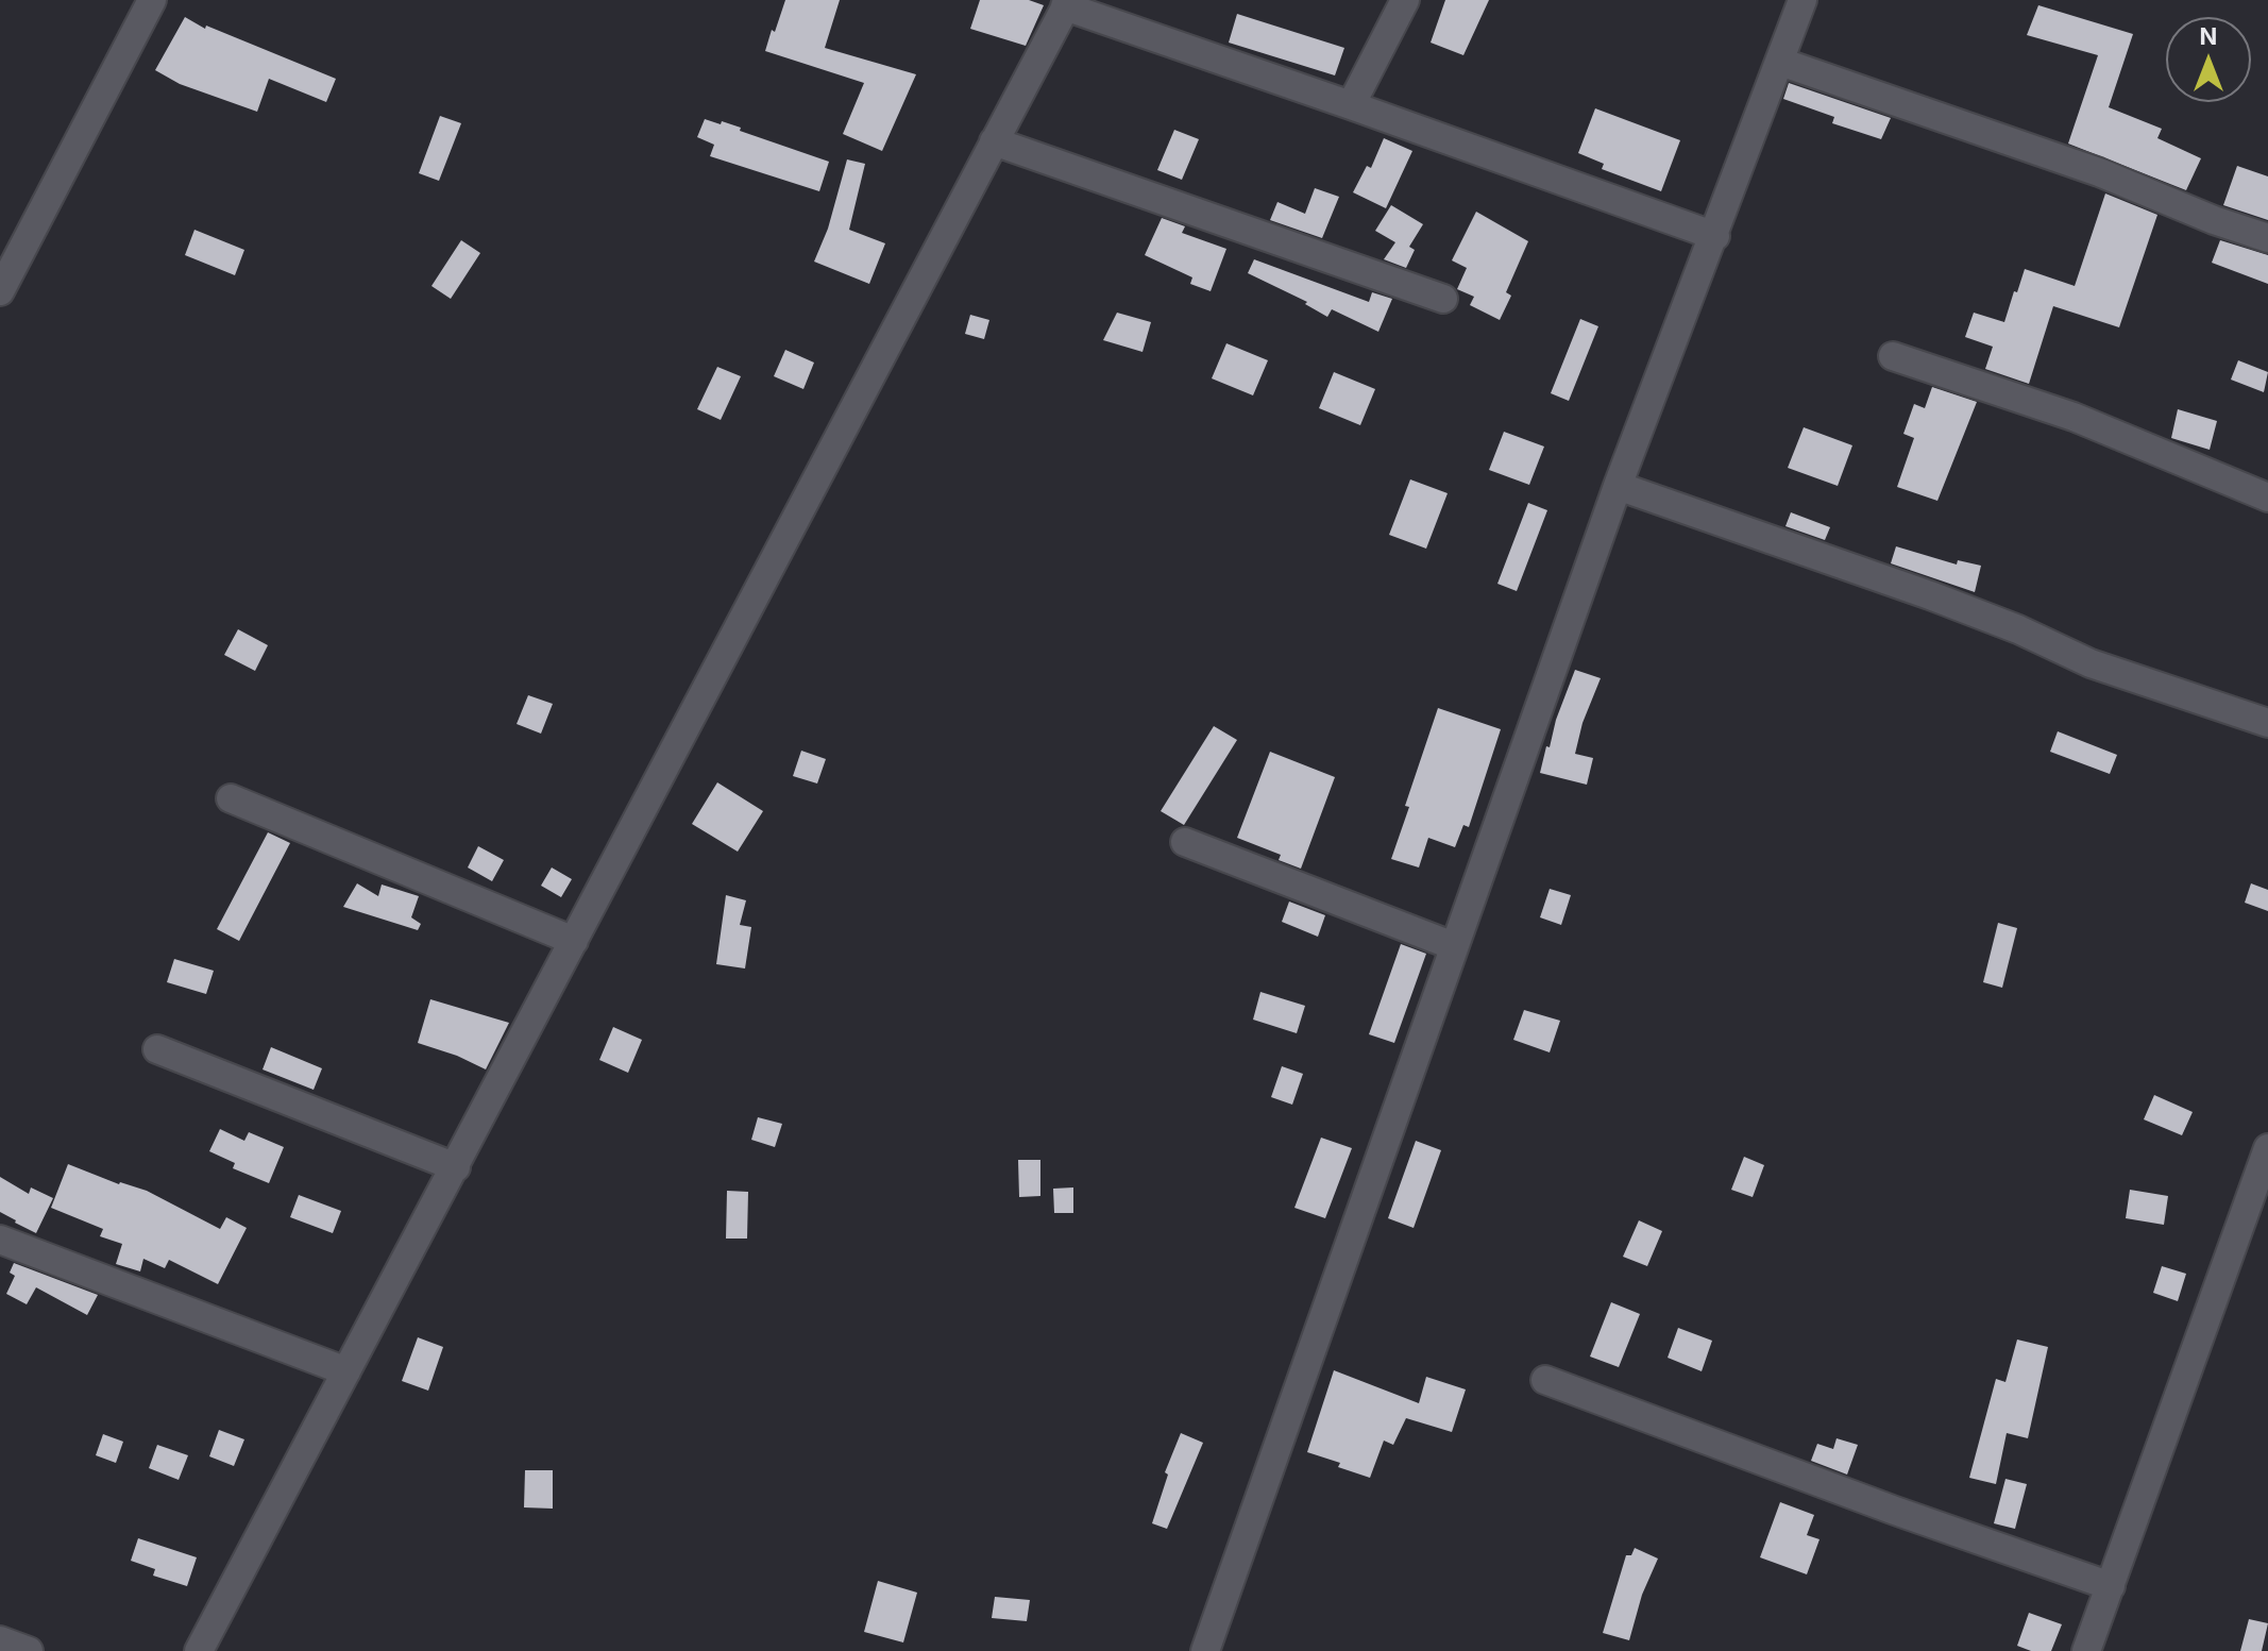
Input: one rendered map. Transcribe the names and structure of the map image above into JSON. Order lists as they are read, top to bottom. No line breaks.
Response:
{"north":"top"}
